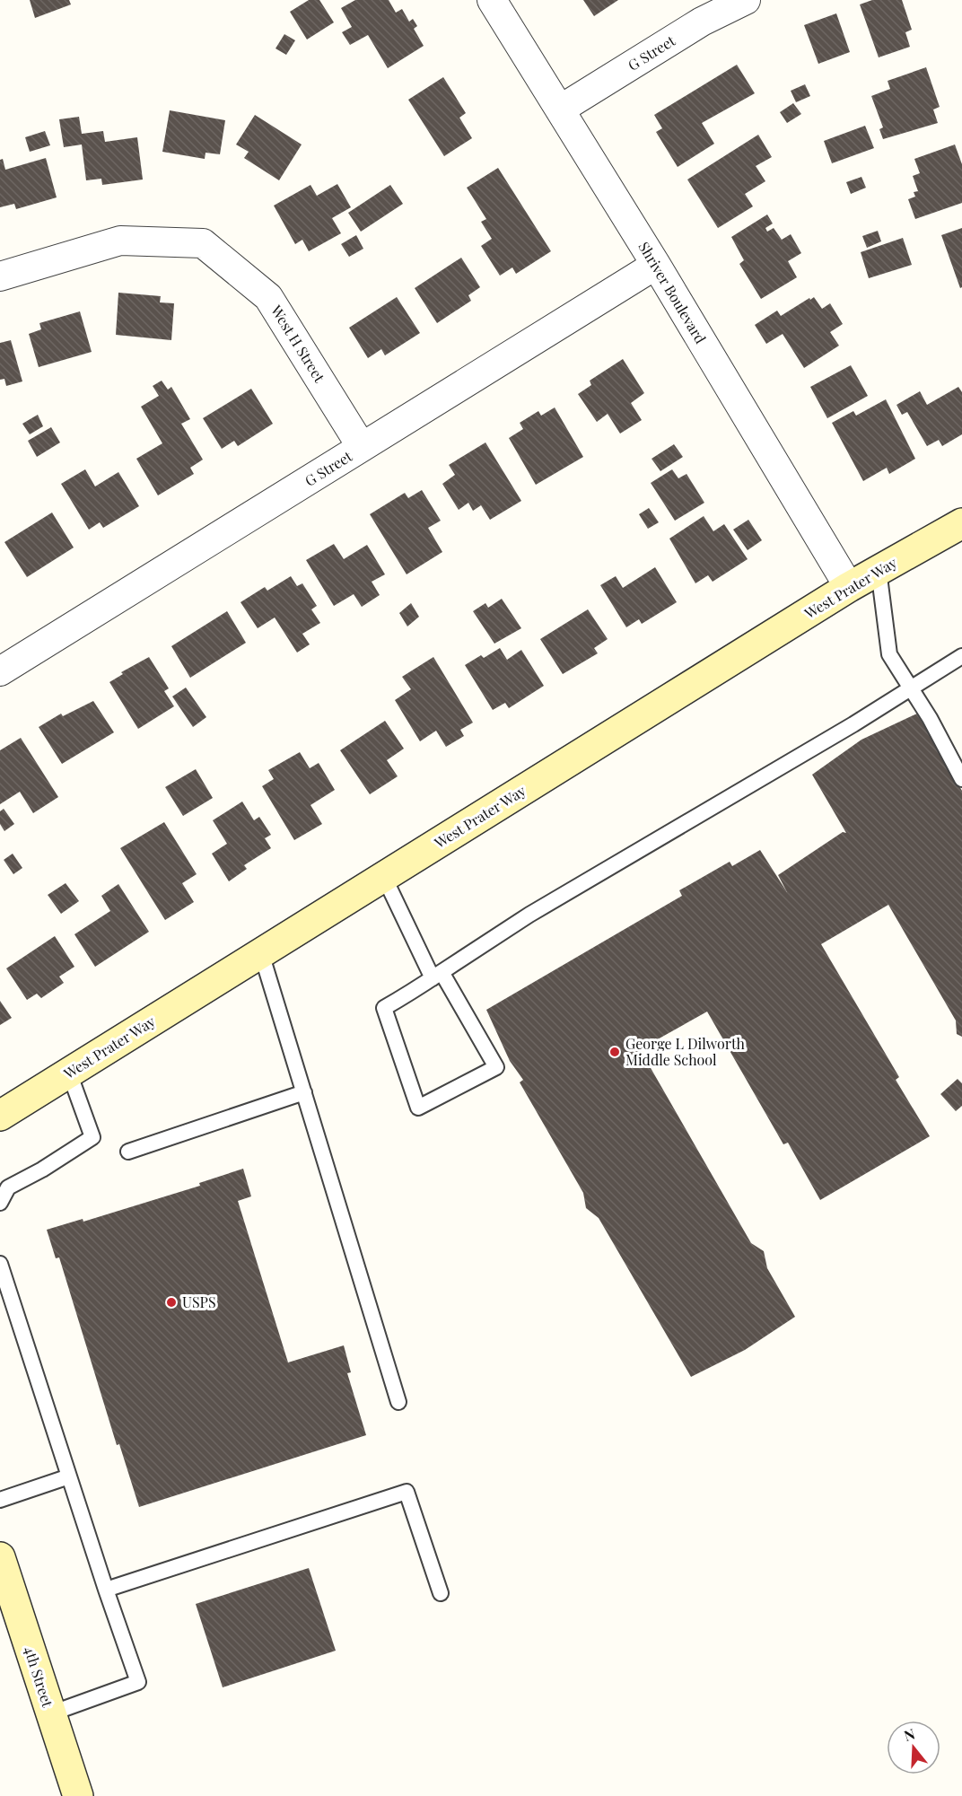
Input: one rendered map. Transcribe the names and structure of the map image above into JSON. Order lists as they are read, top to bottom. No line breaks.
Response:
{"streets":{"main road":["West Prater Way","4th Street"],"street":["G Street","Shriver Boulevard","West H Street"]},"crossings":[["G Street","Shriver Boulevard"],["G Street","West H Street"],["Shriver Boulevard","West Prater Way"]],"places":["George L Dilworth Middle School","USPS"],"north":"top"}
